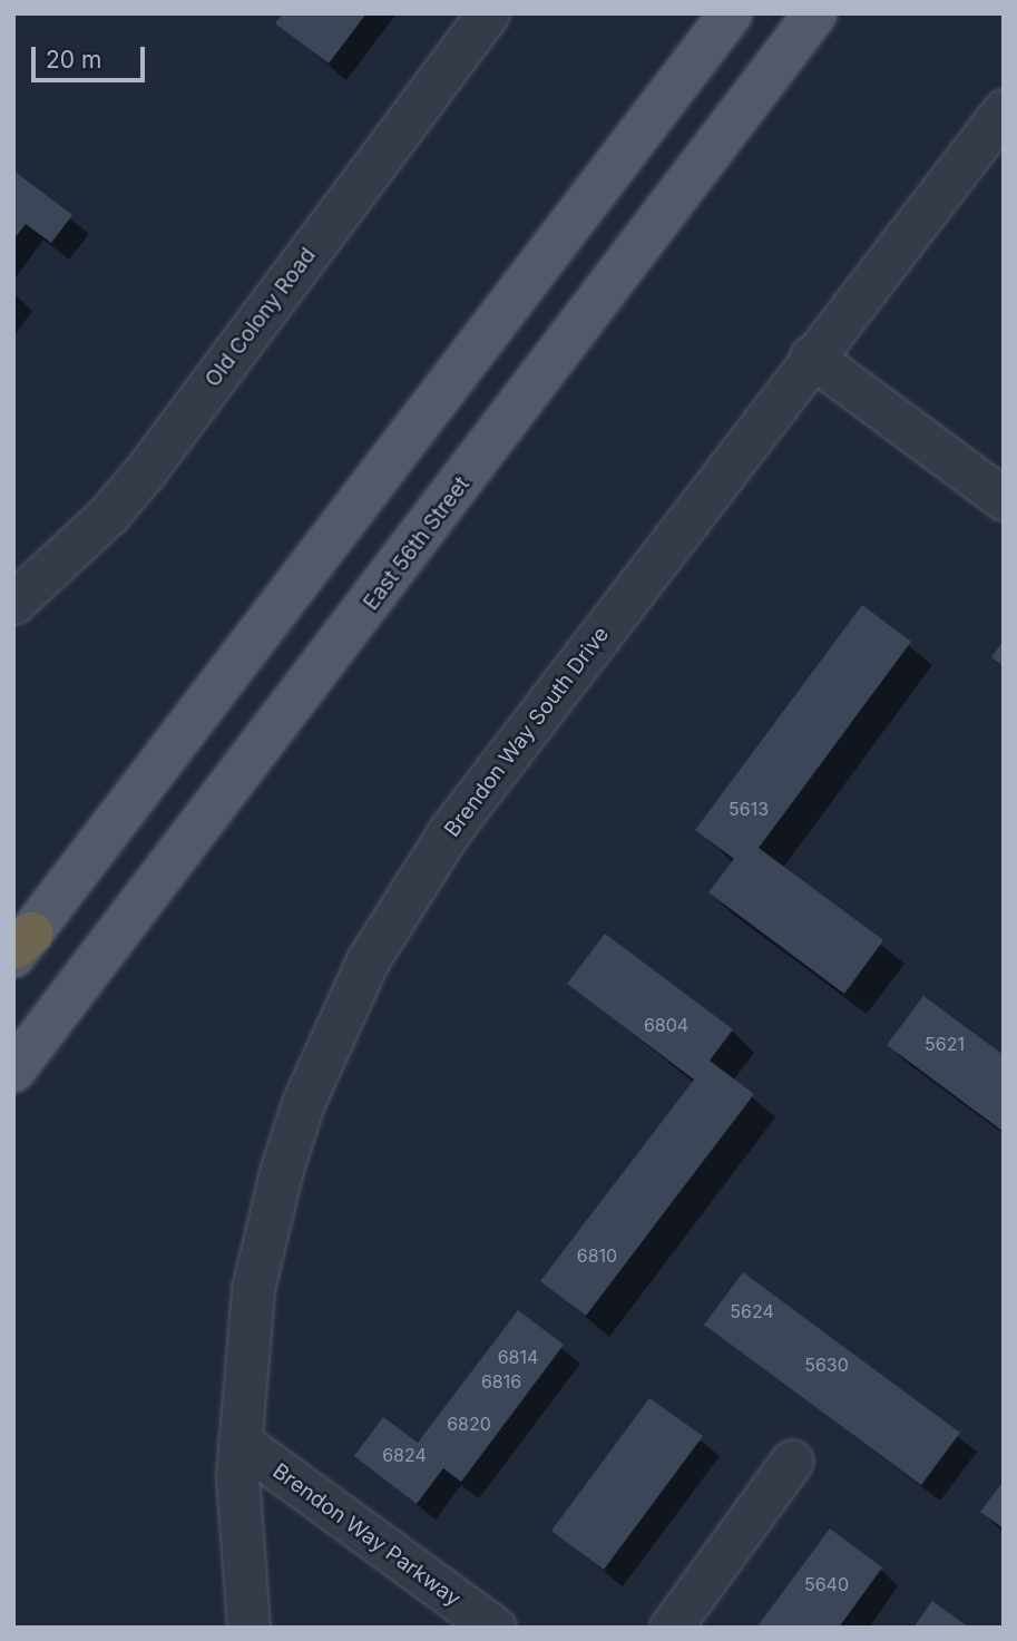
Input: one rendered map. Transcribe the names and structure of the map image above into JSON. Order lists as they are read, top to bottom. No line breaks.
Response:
{"streets":{"main road":["East 56th Street"],"street":["Old Colony Road","Brendon Way South Drive","Brendon Way Parkway"]},"crossings":[["Brendon Way South Drive","Brendon Way Parkway"]],"house_numbers":["5613","6804","5621","6810","5624","6814","5630","6816","6820","6824","5640"],"scale_bar":"20 m"}
